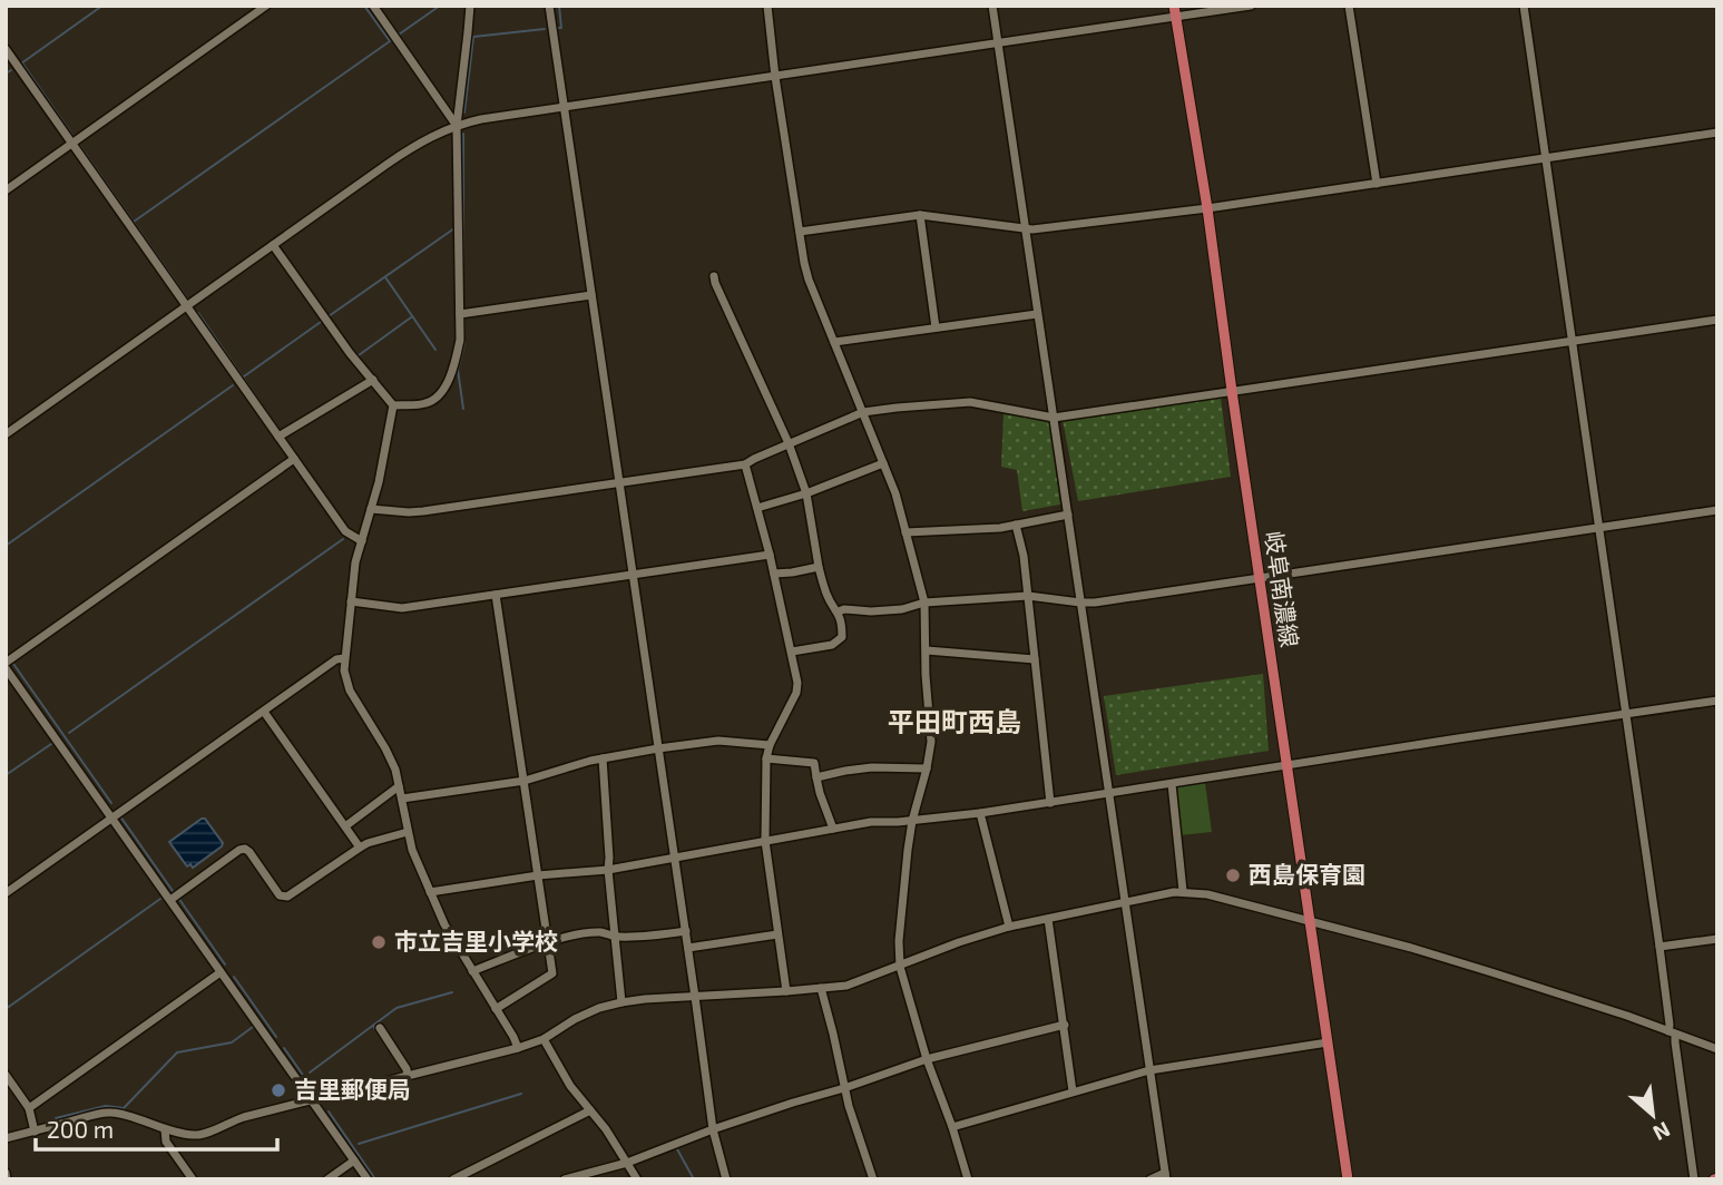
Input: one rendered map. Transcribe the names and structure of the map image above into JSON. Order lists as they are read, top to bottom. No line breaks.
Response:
{"streets":{"main road":["岐阜南濃線"]},"districts":["平田町西島"],"places":["西島保育園","市立吉里小学校","吉里郵便局"],"scale_bar":"200 m","north":"bottom right"}
